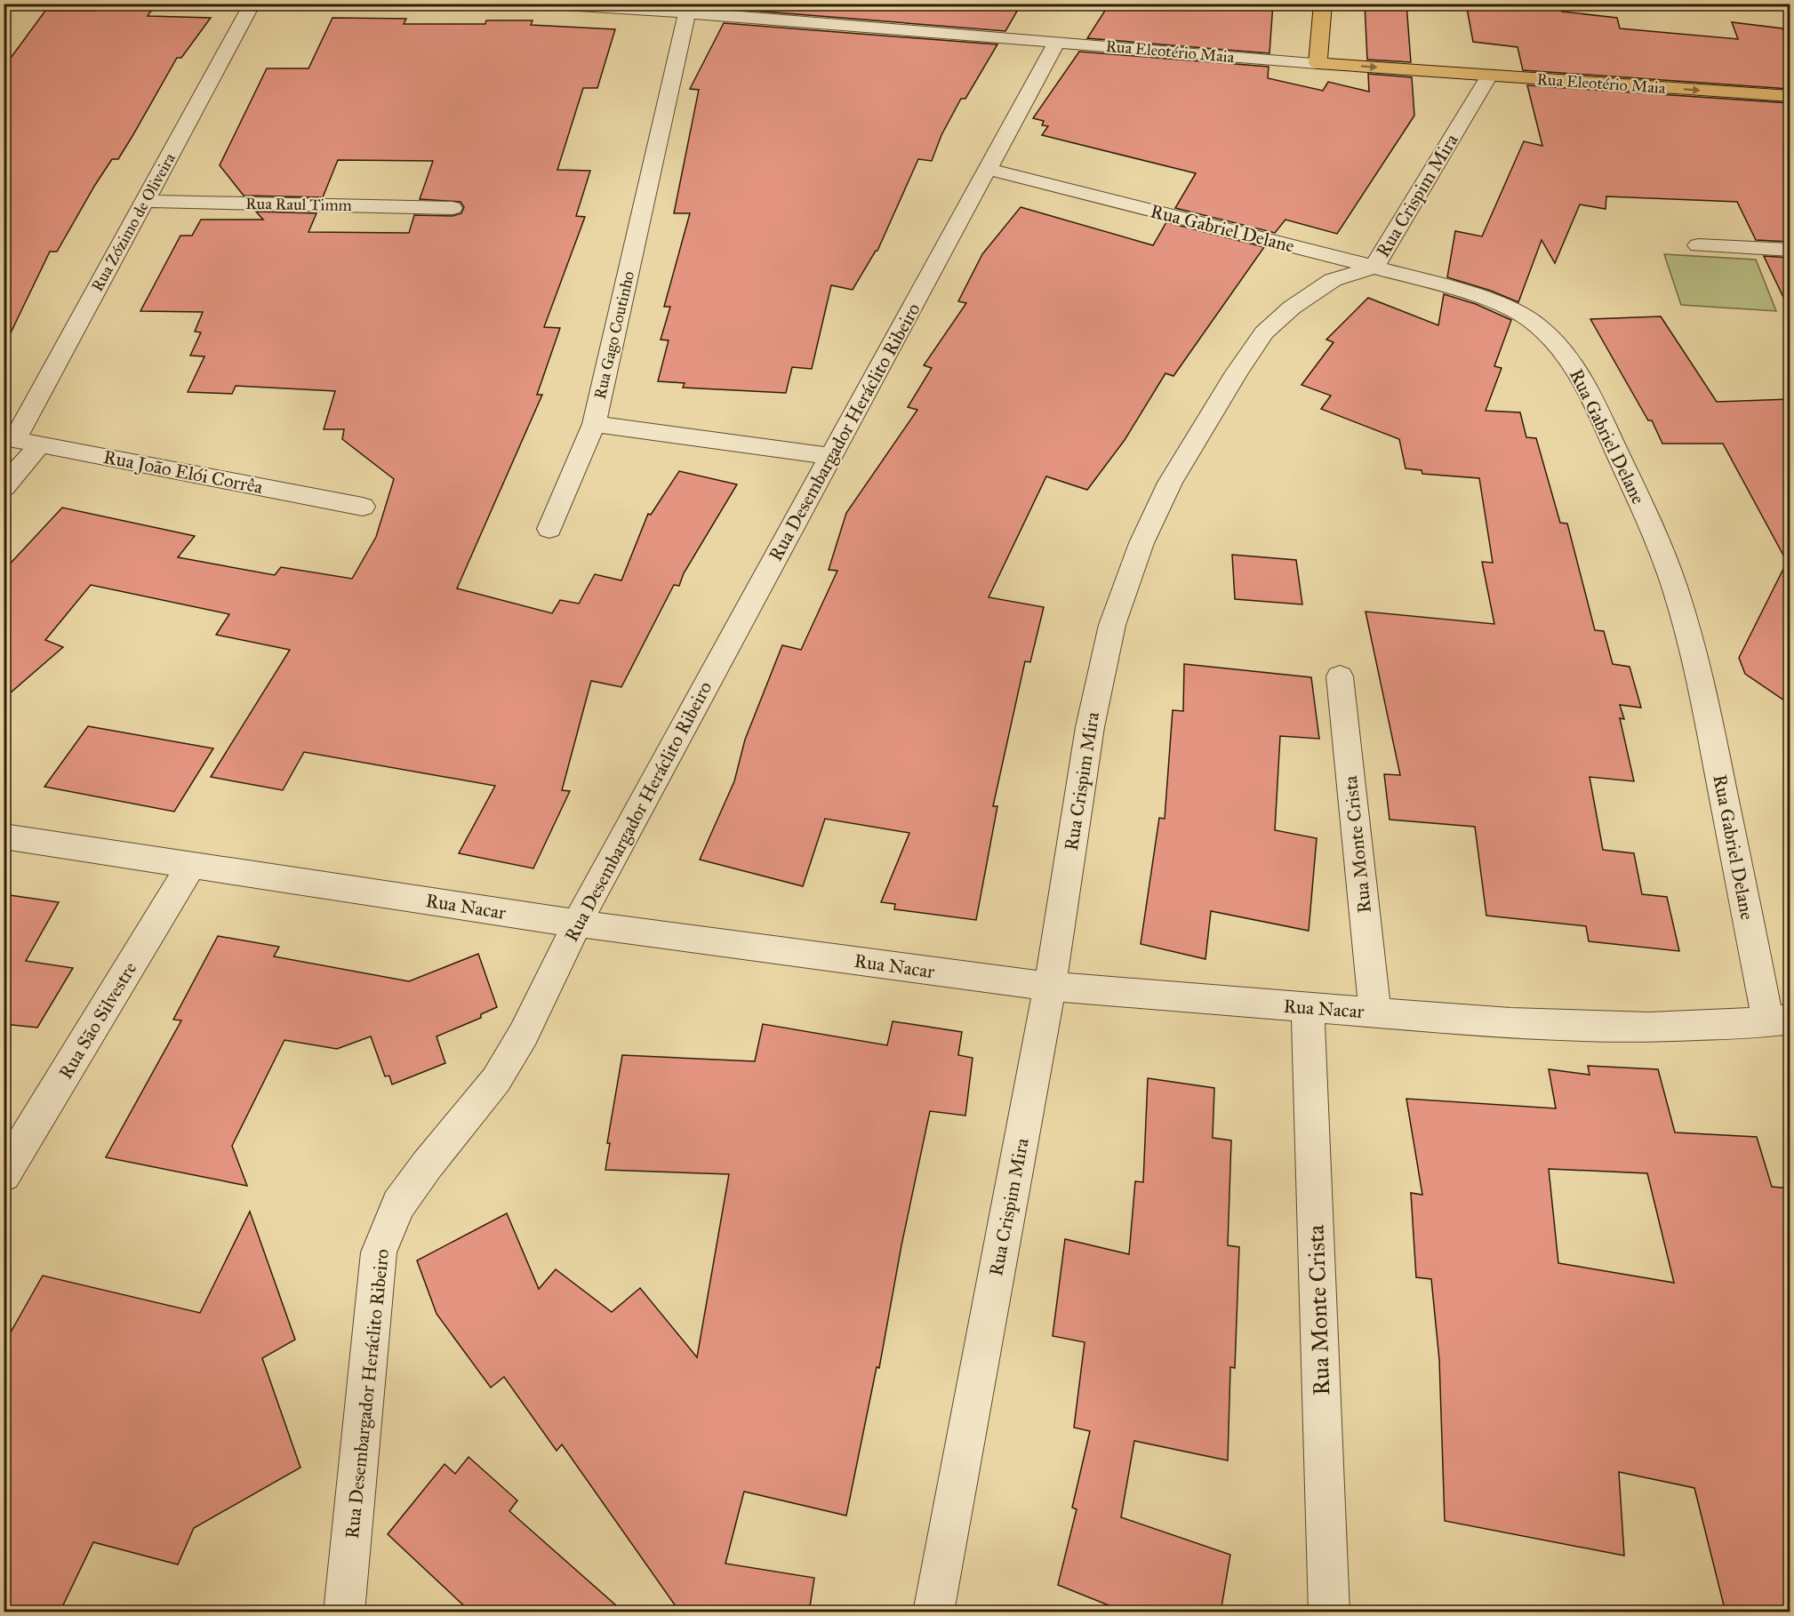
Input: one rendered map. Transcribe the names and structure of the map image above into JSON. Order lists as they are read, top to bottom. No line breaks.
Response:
{"streets":{"main road":["Rua Eleotério Maia"],"street":["Rua Crispim Mira","Rua Raul Timm","Rua Zózimo de Oliveira","Rua Gabriel Delane","Rua Gago Coutinho","Rua Desembargador Heráclito Ribeiro","Rua João Elói Corrêa","Rua Monte Crista","Rua Nacar","Rua São Silvestre"]},"crossings":[["Rua Eleotério Maia","Rua Crispim Mira"],["Rua Eleotério Maia","Rua Gago Coutinho"],["Rua Eleotério Maia","Rua Desembargador Heráclito Ribeiro"],["Rua Crispim Mira","Rua Gabriel Delane"],["Rua Crispim Mira","Rua Nacar"],["Rua Raul Timm","Rua Zózimo de Oliveira"],["Rua Zózimo de Oliveira","Rua João Elói Corrêa"],["Rua Gabriel Delane","Rua Desembargador Heráclito Ribeiro"],["Rua Gabriel Delane","Rua Nacar"],["Rua Gago Coutinho","Rua Desembargador Heráclito Ribeiro"],["Rua Desembargador Heráclito Ribeiro","Rua Nacar"],["Rua Monte Crista","Rua Nacar"],["Rua Nacar","Rua São Silvestre"]],"one_way":["Rua Eleotério Maia"]}
